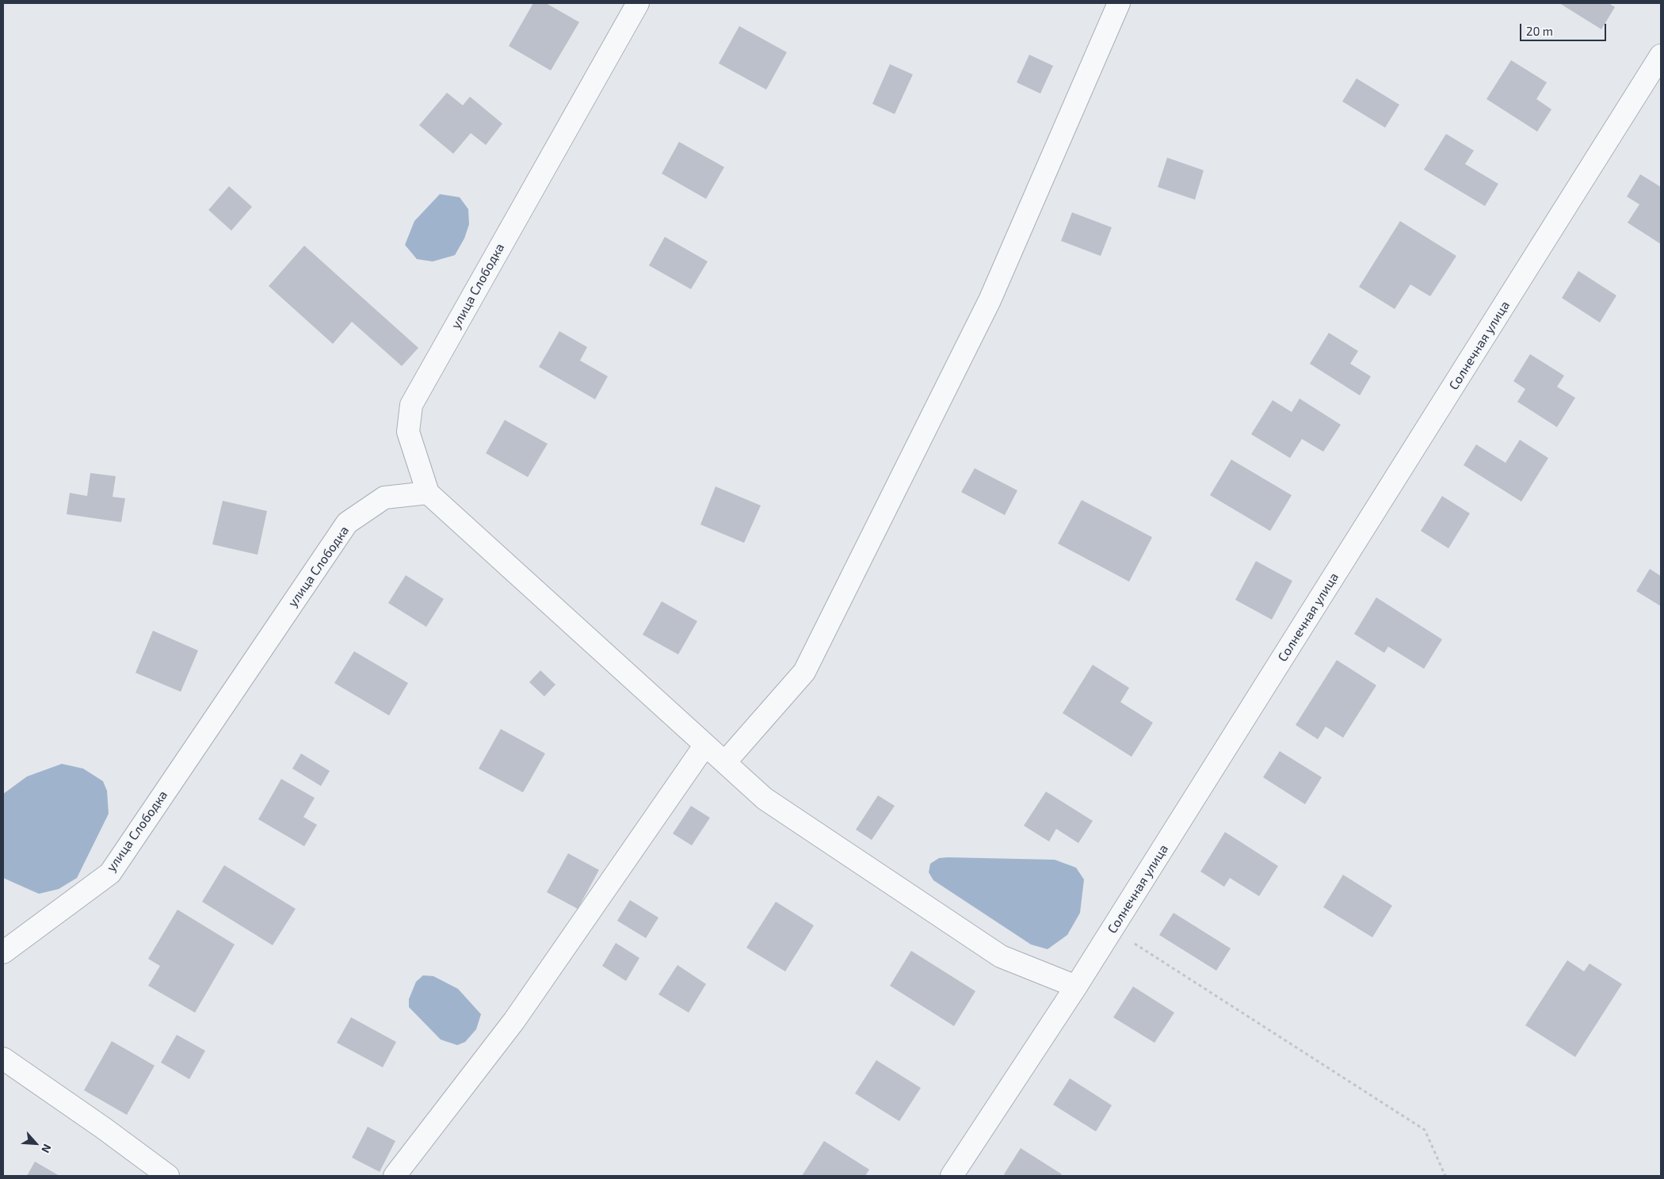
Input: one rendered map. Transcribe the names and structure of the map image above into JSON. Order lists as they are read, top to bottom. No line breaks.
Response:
{"streets":{"street":["улица Слободка","Солнечная улица"]},"scale_bar":"20 m","north":"bottom right"}
